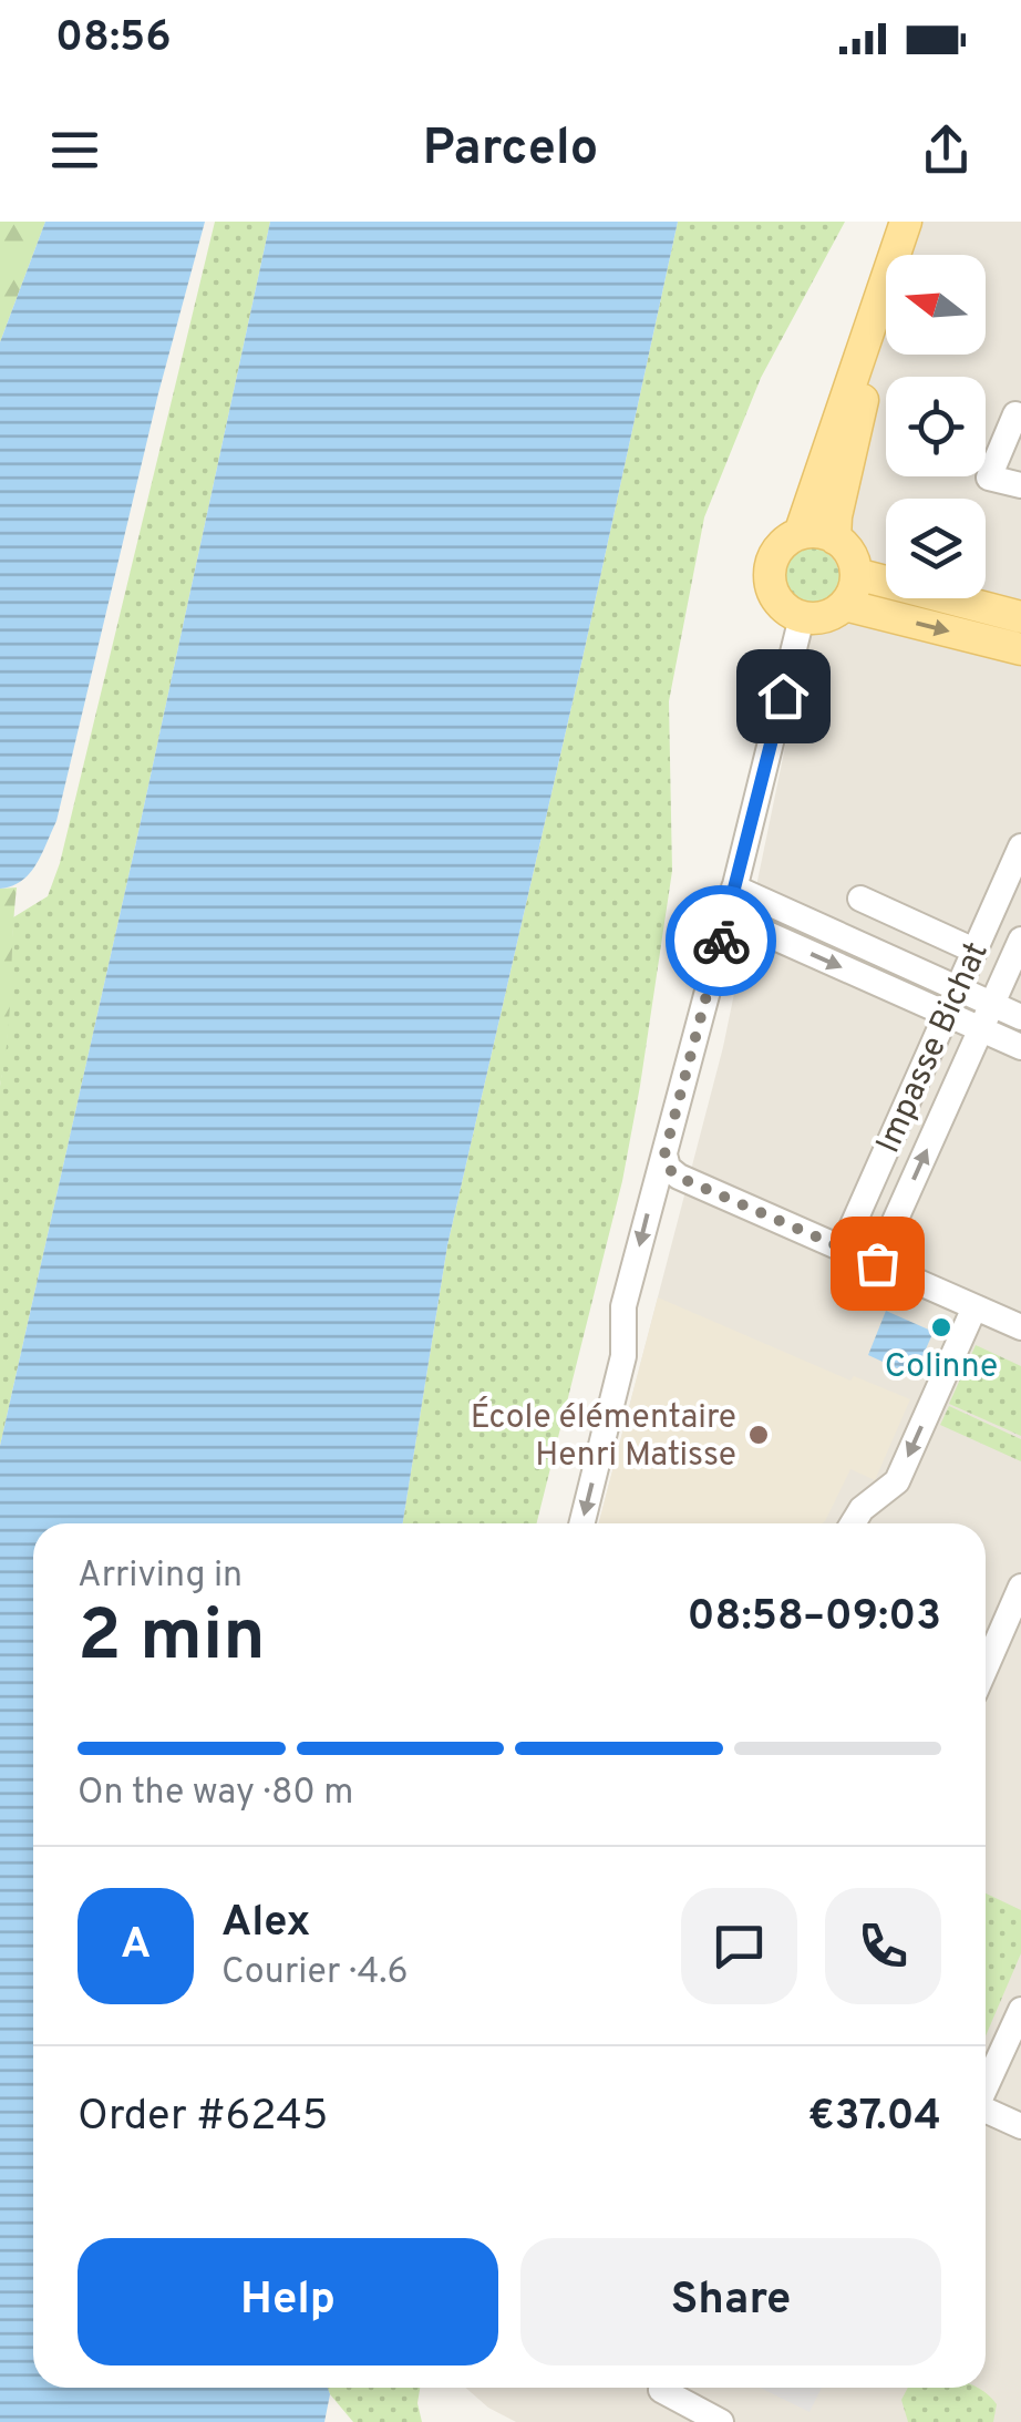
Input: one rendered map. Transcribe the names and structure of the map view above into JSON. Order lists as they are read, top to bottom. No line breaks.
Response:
{"streets":{"street":["Impasse Bichat"]},"places":["Colinne","École élémentaire Henri Matisse"],"north":"left","page":{"status":"08:56","header":"Parcelo","heading":["2 min","Arriving in","08:58–09:03"],"panel":["Alex","Courier · 4.6","Order #6245","€37.04"],"bar":"On the way · 80 m","round":"A","buttons":["Help","Share"]}}
